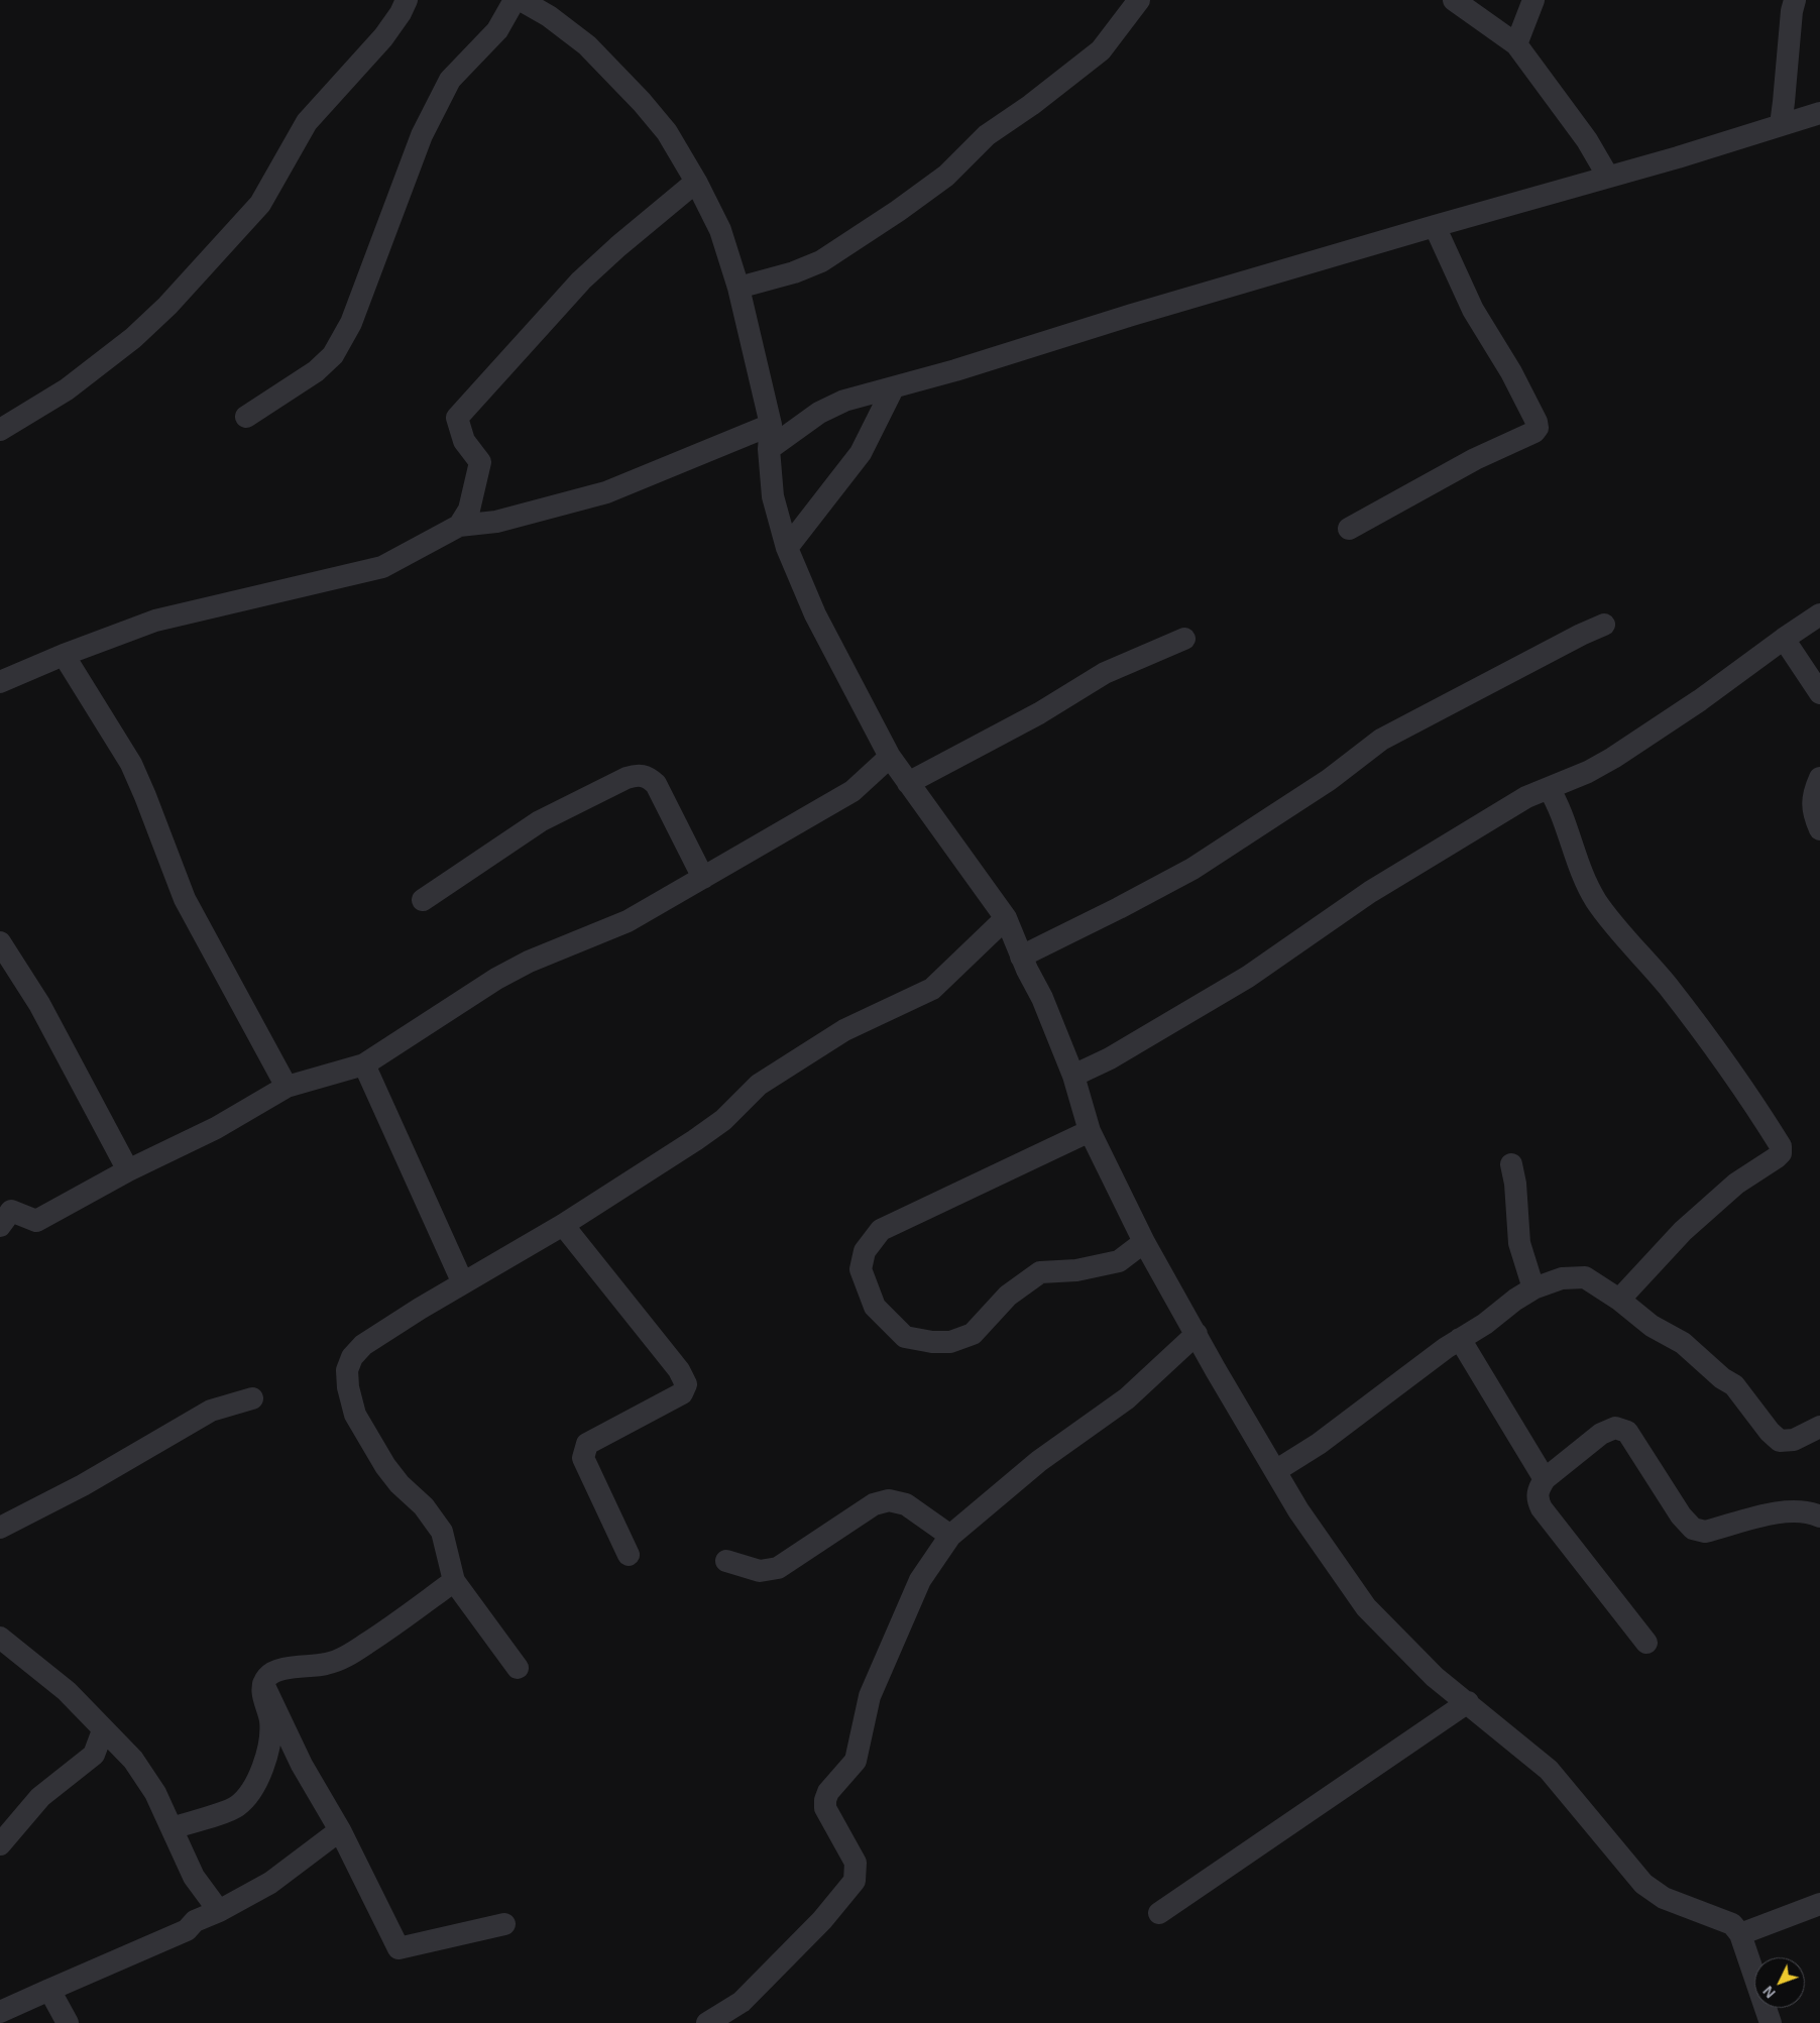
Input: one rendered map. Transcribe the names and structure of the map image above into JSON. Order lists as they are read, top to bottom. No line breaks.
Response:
{"north":"bottom left"}
